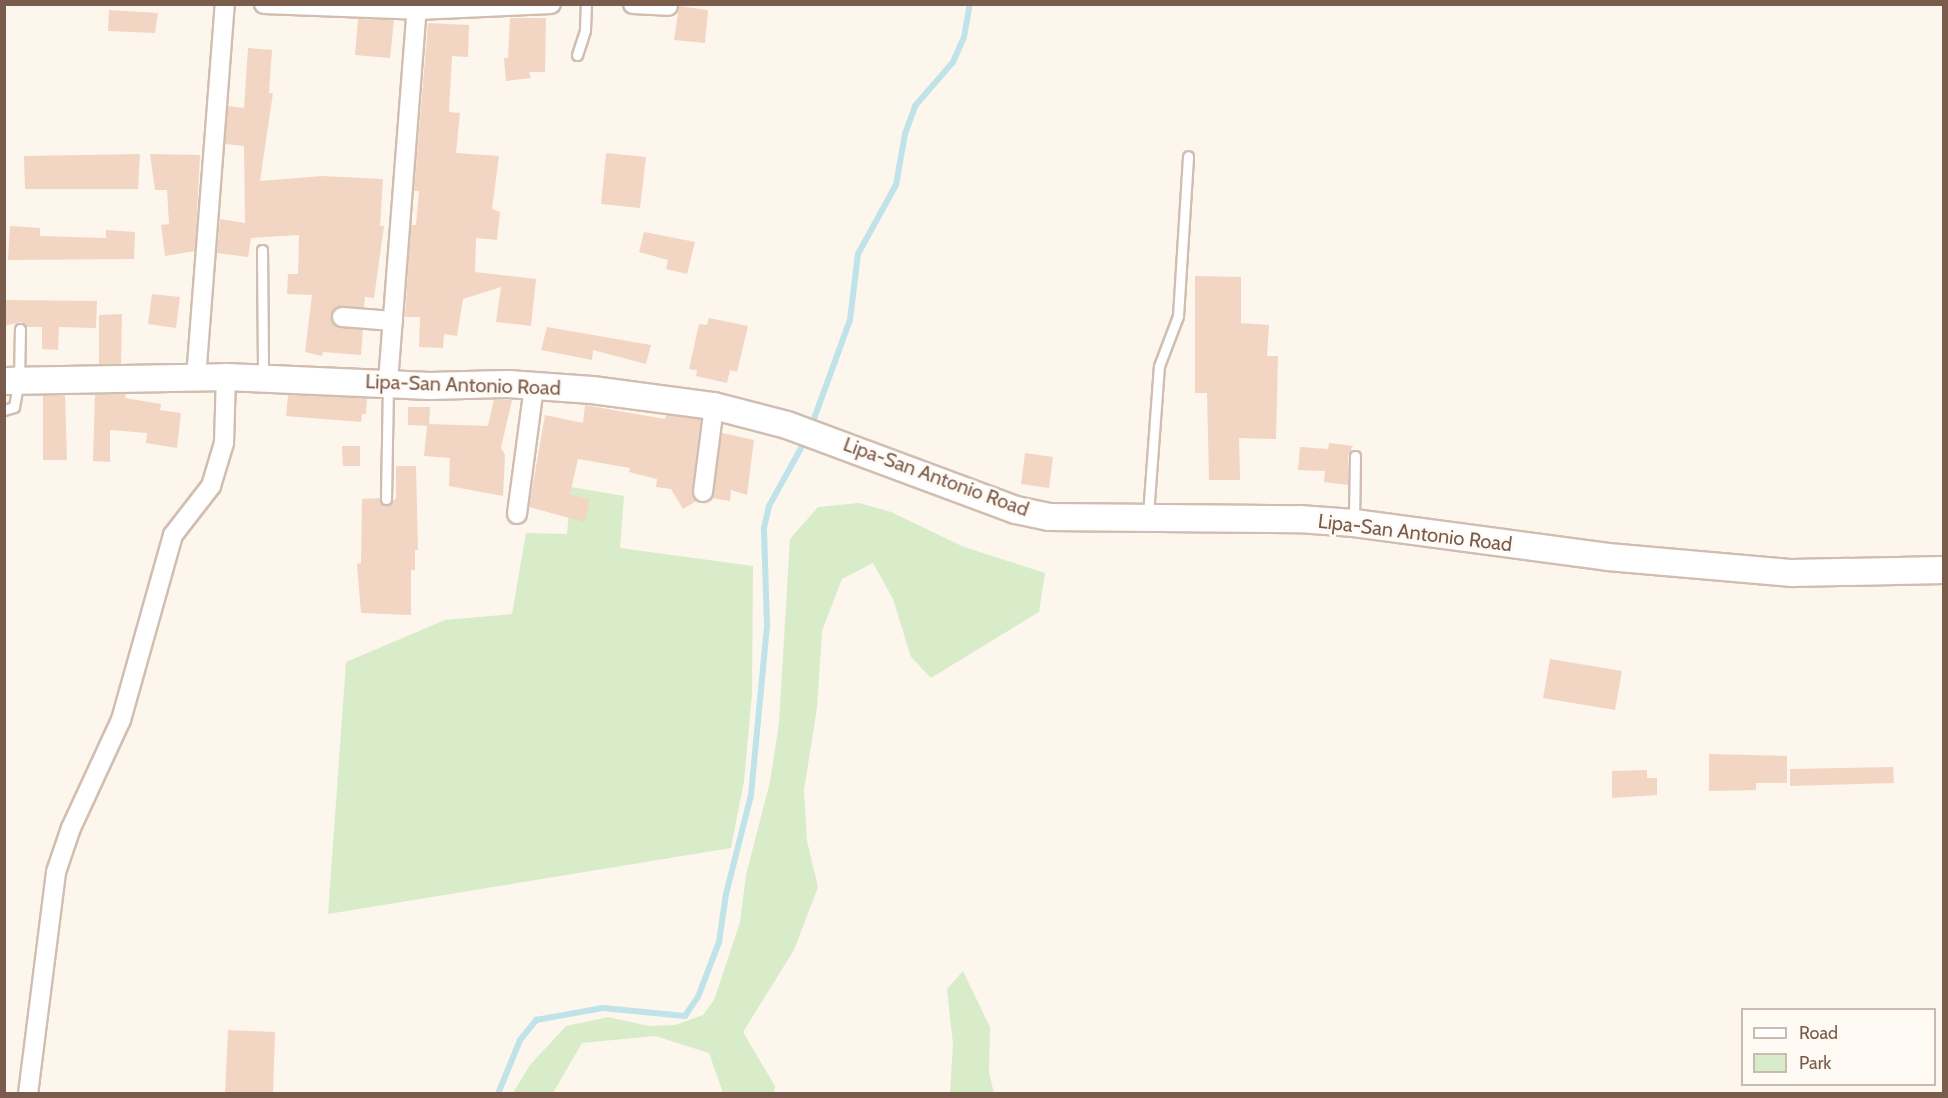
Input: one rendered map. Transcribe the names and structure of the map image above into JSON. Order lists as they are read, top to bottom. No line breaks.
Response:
{"streets":{"main road":["Lipa-San Antonio Road"]},"legend":["Road","Park"]}
